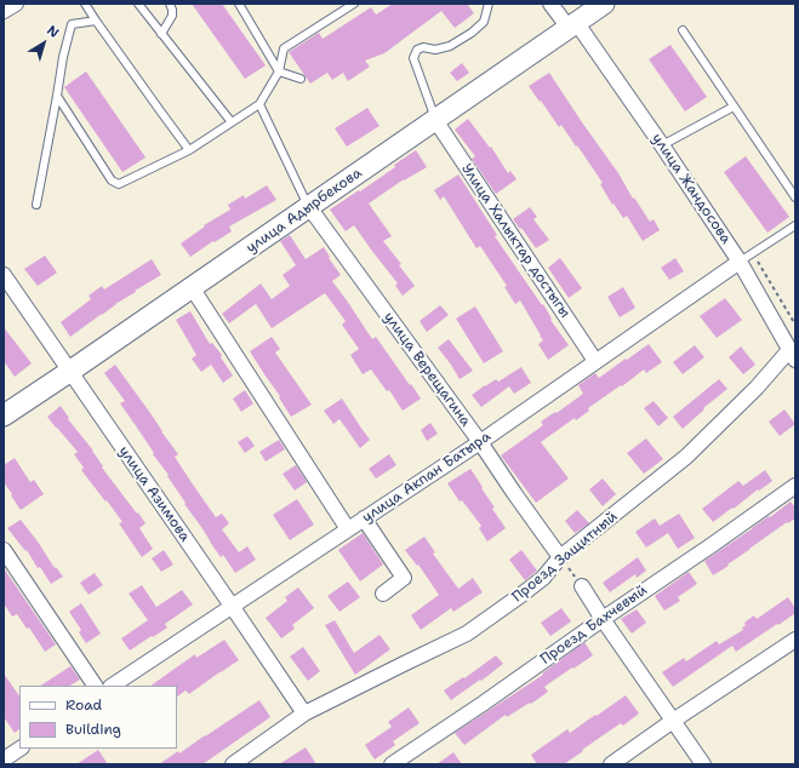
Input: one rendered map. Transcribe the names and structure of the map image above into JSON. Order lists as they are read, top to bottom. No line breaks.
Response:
{"streets":{"main road":["улица Адырбекова"],"street":["улица Жандосова","Улица Халыктар достыгы","улица Верещагина","улица Акпан Батыра","улица Азимова","Проезд Защитный","Проезд Бахчевый"]},"crossings":[["улица Жандосова","улица Адырбекова"],["улица Жандосова","улица Акпан Батыра"],["улица Жандосова","Проезд Защитный"],["улица Адырбекова","Улица Халыктар достыгы"],["улица Адырбекова","улица Верещагина"],["улица Адырбекова","улица Азимова"],["Улица Халыктар достыгы","улица Акпан Батыра"],["улица Верещагина","улица Акпан Батыра"],["улица Верещагина","Проезд Защитный"],["улица Акпан Батыра","улица Азимова"],["улица Азимова","Проезд Защитный"]],"legend":["Road","Building"],"north":"top right"}
